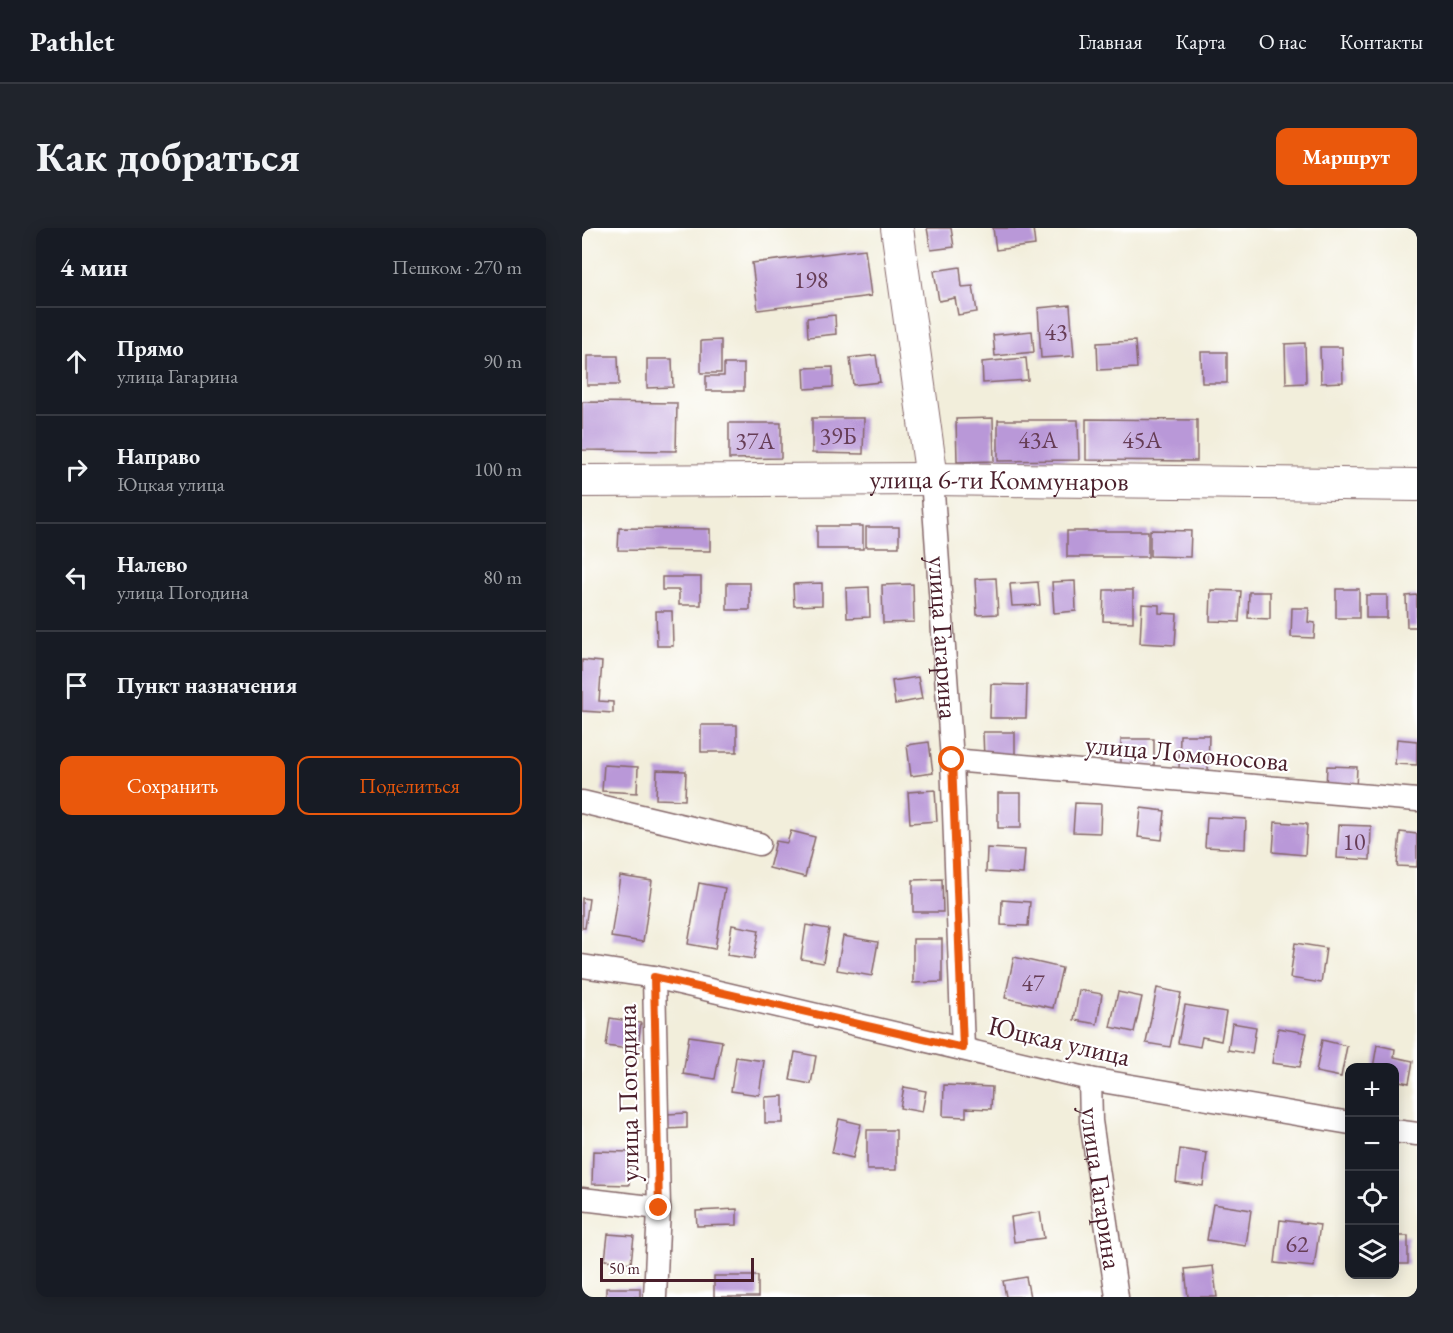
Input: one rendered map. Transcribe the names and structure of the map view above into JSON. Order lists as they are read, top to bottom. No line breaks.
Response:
{"streets":{"main road":["улица 6-ти Коммунаров","улица Гагарина"],"street":["улица Ломоносова","Юцкая улица","улица Погодина"]},"crossings":[["улица 6-ти Коммунаров","улица Гагарина"],["улица Гагарина","улица Ломоносова"],["улица Гагарина","Юцкая улица"],["Юцкая улица","улица Погодина"]],"house_numbers":["198","43","39Б","43А","45А","37А","10","47","62"],"scale_bar":"50 m","page":{"header":"Pathlet","nav":["Главная","Карта","О нас","Контакты"],"buttons":["Маршрут",["Сохранить","Поделиться"]],"title":"Как добраться","heading":["4 мин","Пешком · 270 m"],"list":[["Прямо","улица Гагарина","90 m"],["Направо","Юцкая улица","100 m"],["Налево","улица Погодина","80 m"],"Пункт назначения"],"map_buttons":["+","−"],"scale":"50 m"}}
